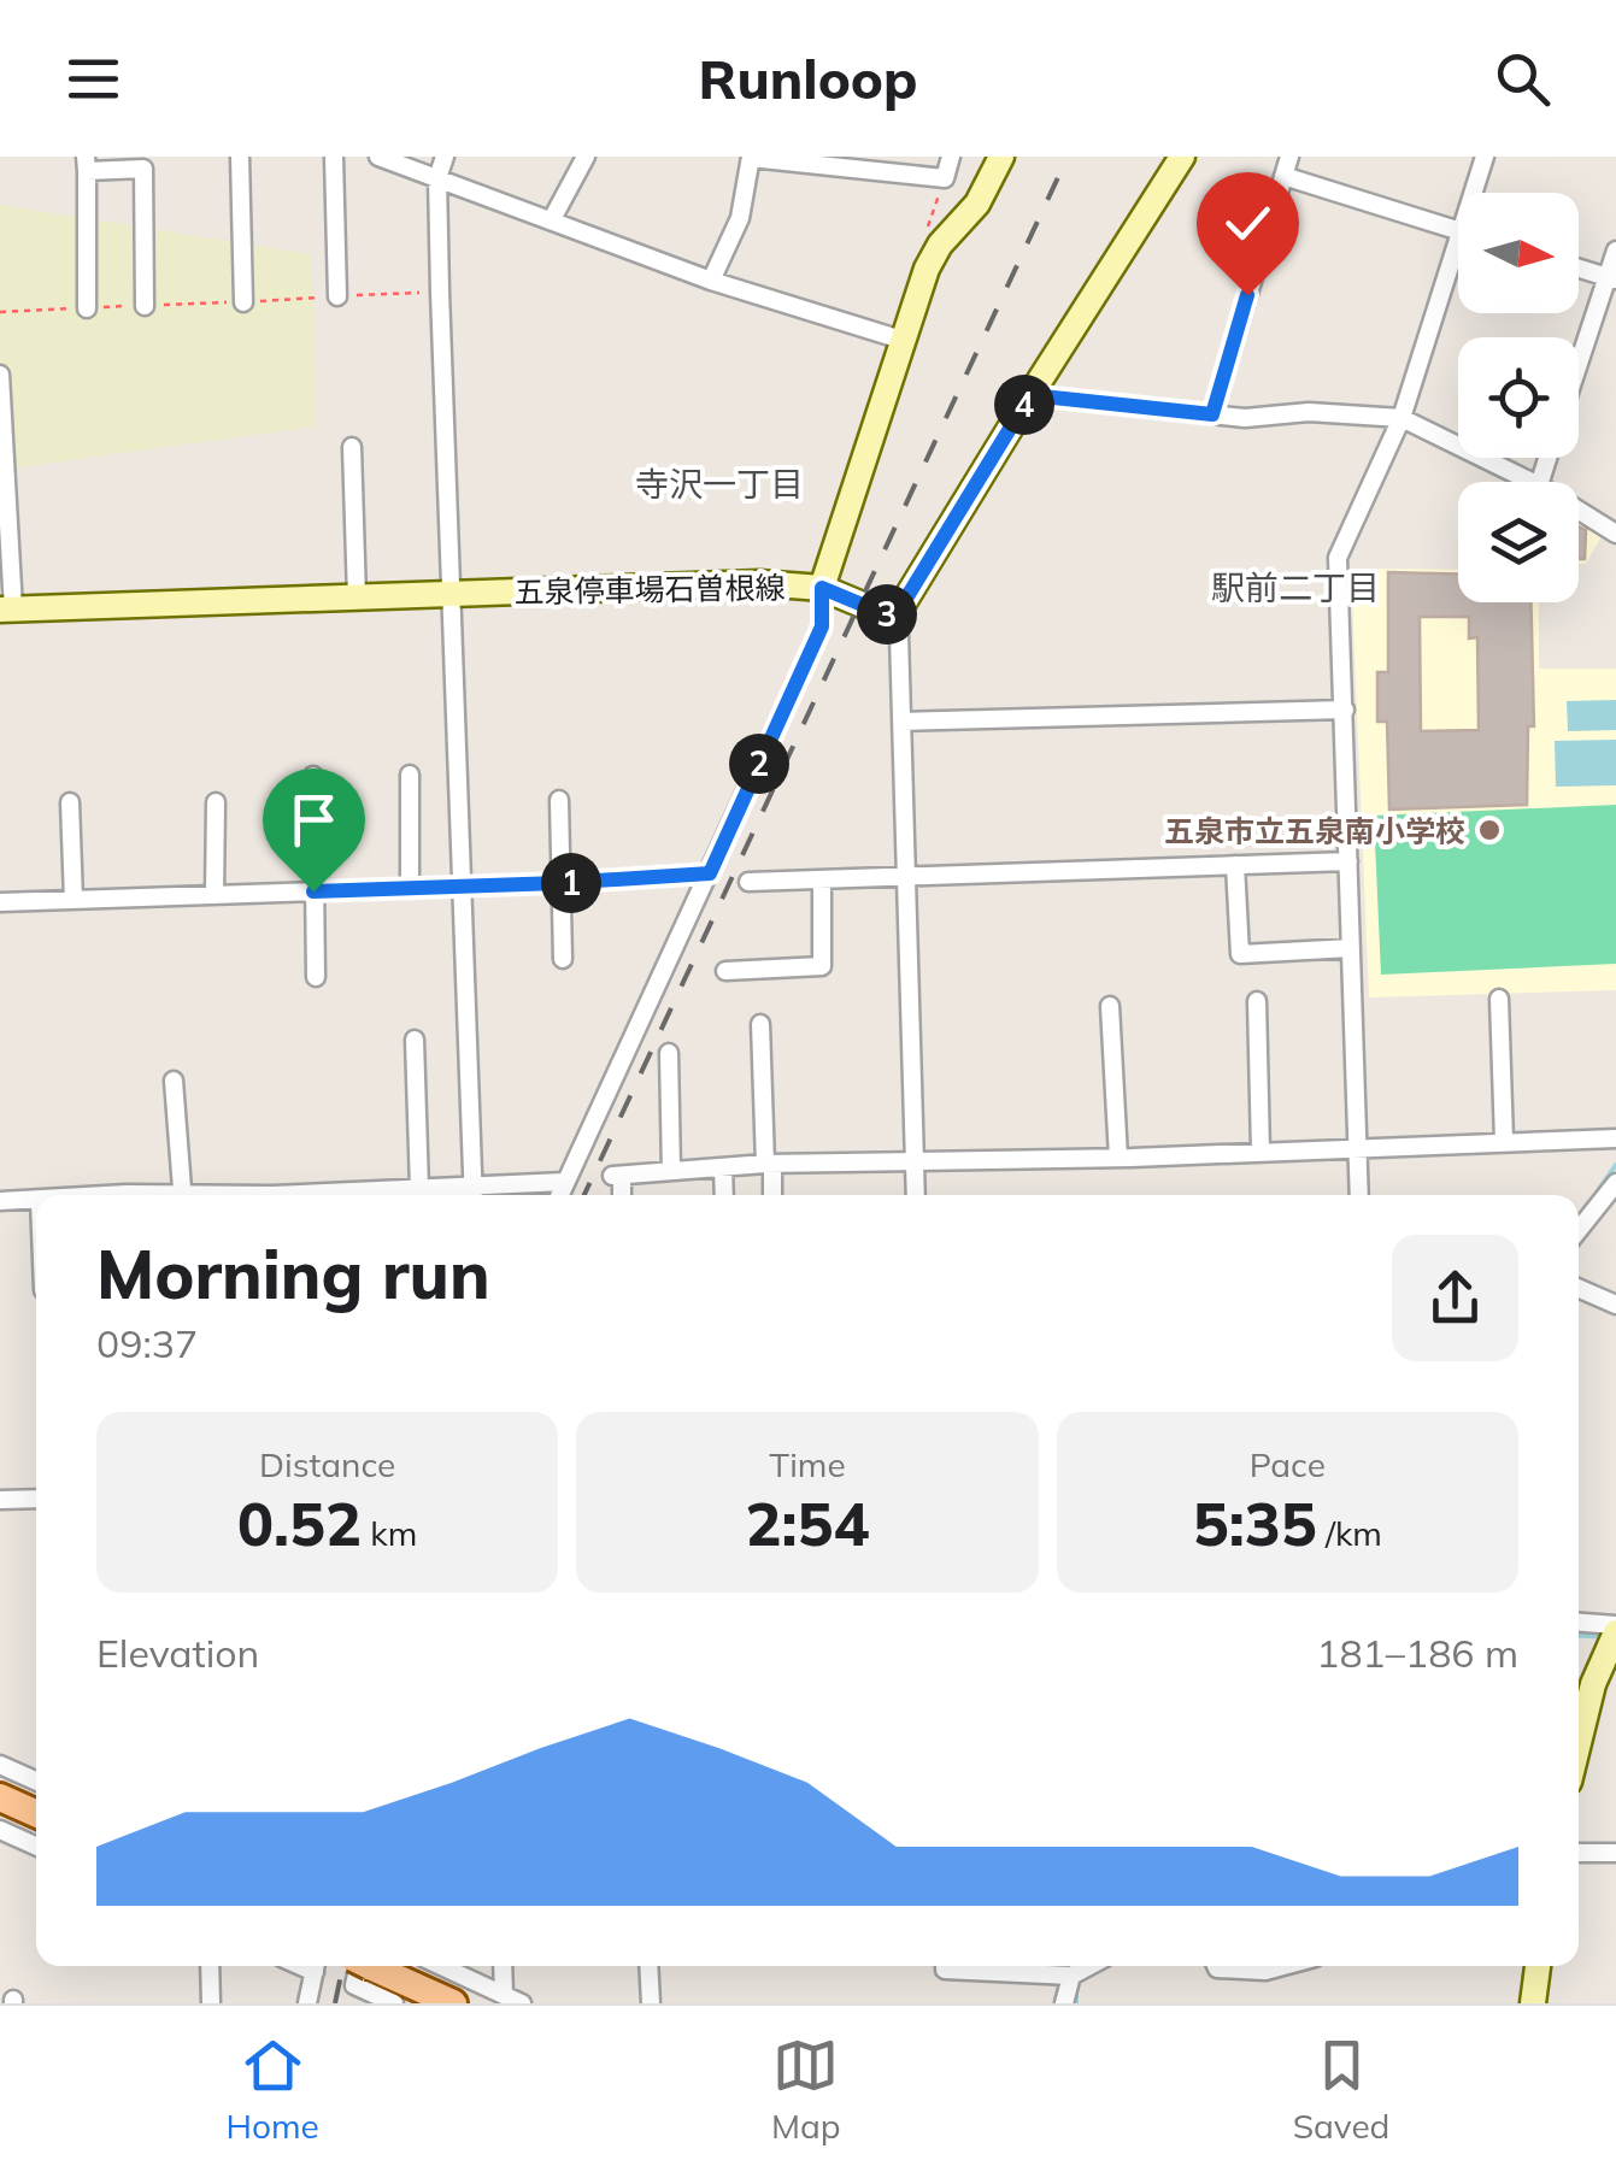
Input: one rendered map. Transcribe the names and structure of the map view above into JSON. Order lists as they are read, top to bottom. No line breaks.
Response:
{"streets":{"main road":["五泉停車場石曽根線"]},"districts":["寺沢一丁目","駅前二丁目"],"places":["五泉市立五泉南小学校"],"north":"right","page":{"header":"Runloop","pins":["4","3","2","1"],"heading":["Morning run","09:37"],"stats":[["Distance","0.52 km"],["Time","2:54"],["Pace","5:35 /km"]],"chart":["Elevation","181–186 m"],"tabs":["Home","Map","Saved"]}}
